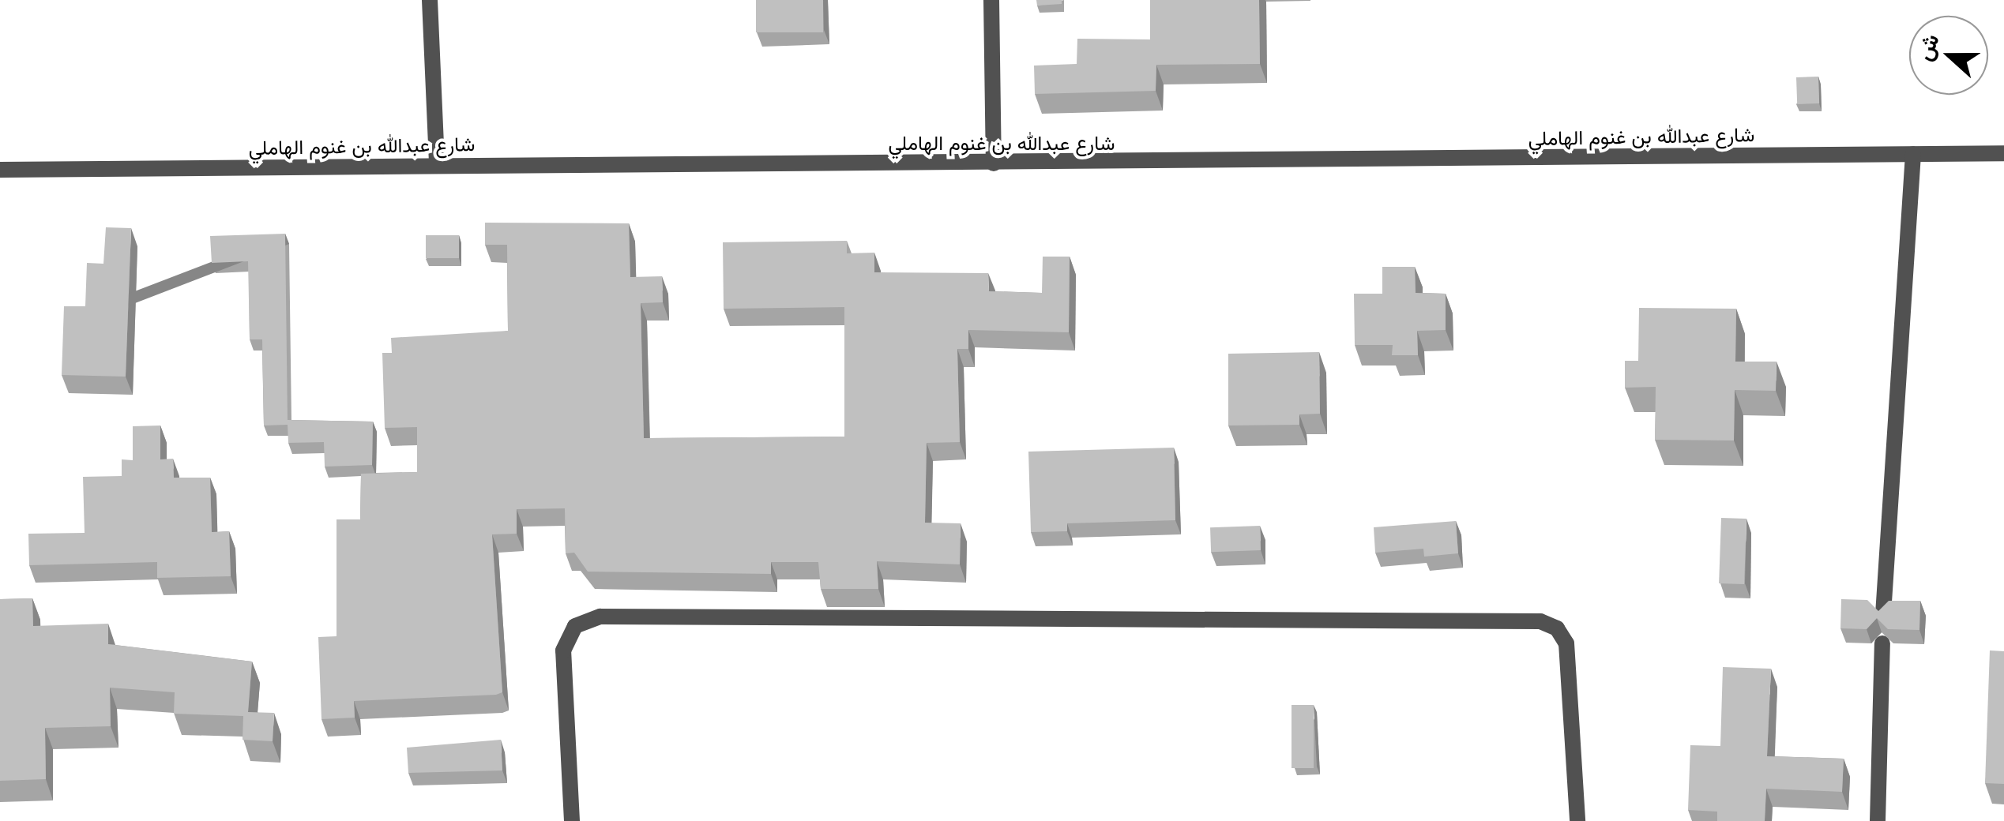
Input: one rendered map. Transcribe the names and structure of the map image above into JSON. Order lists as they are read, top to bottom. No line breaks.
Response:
{"streets":{"street":["شارع عبدالله بن غنوم الهاملي"]},"north":"left"}
